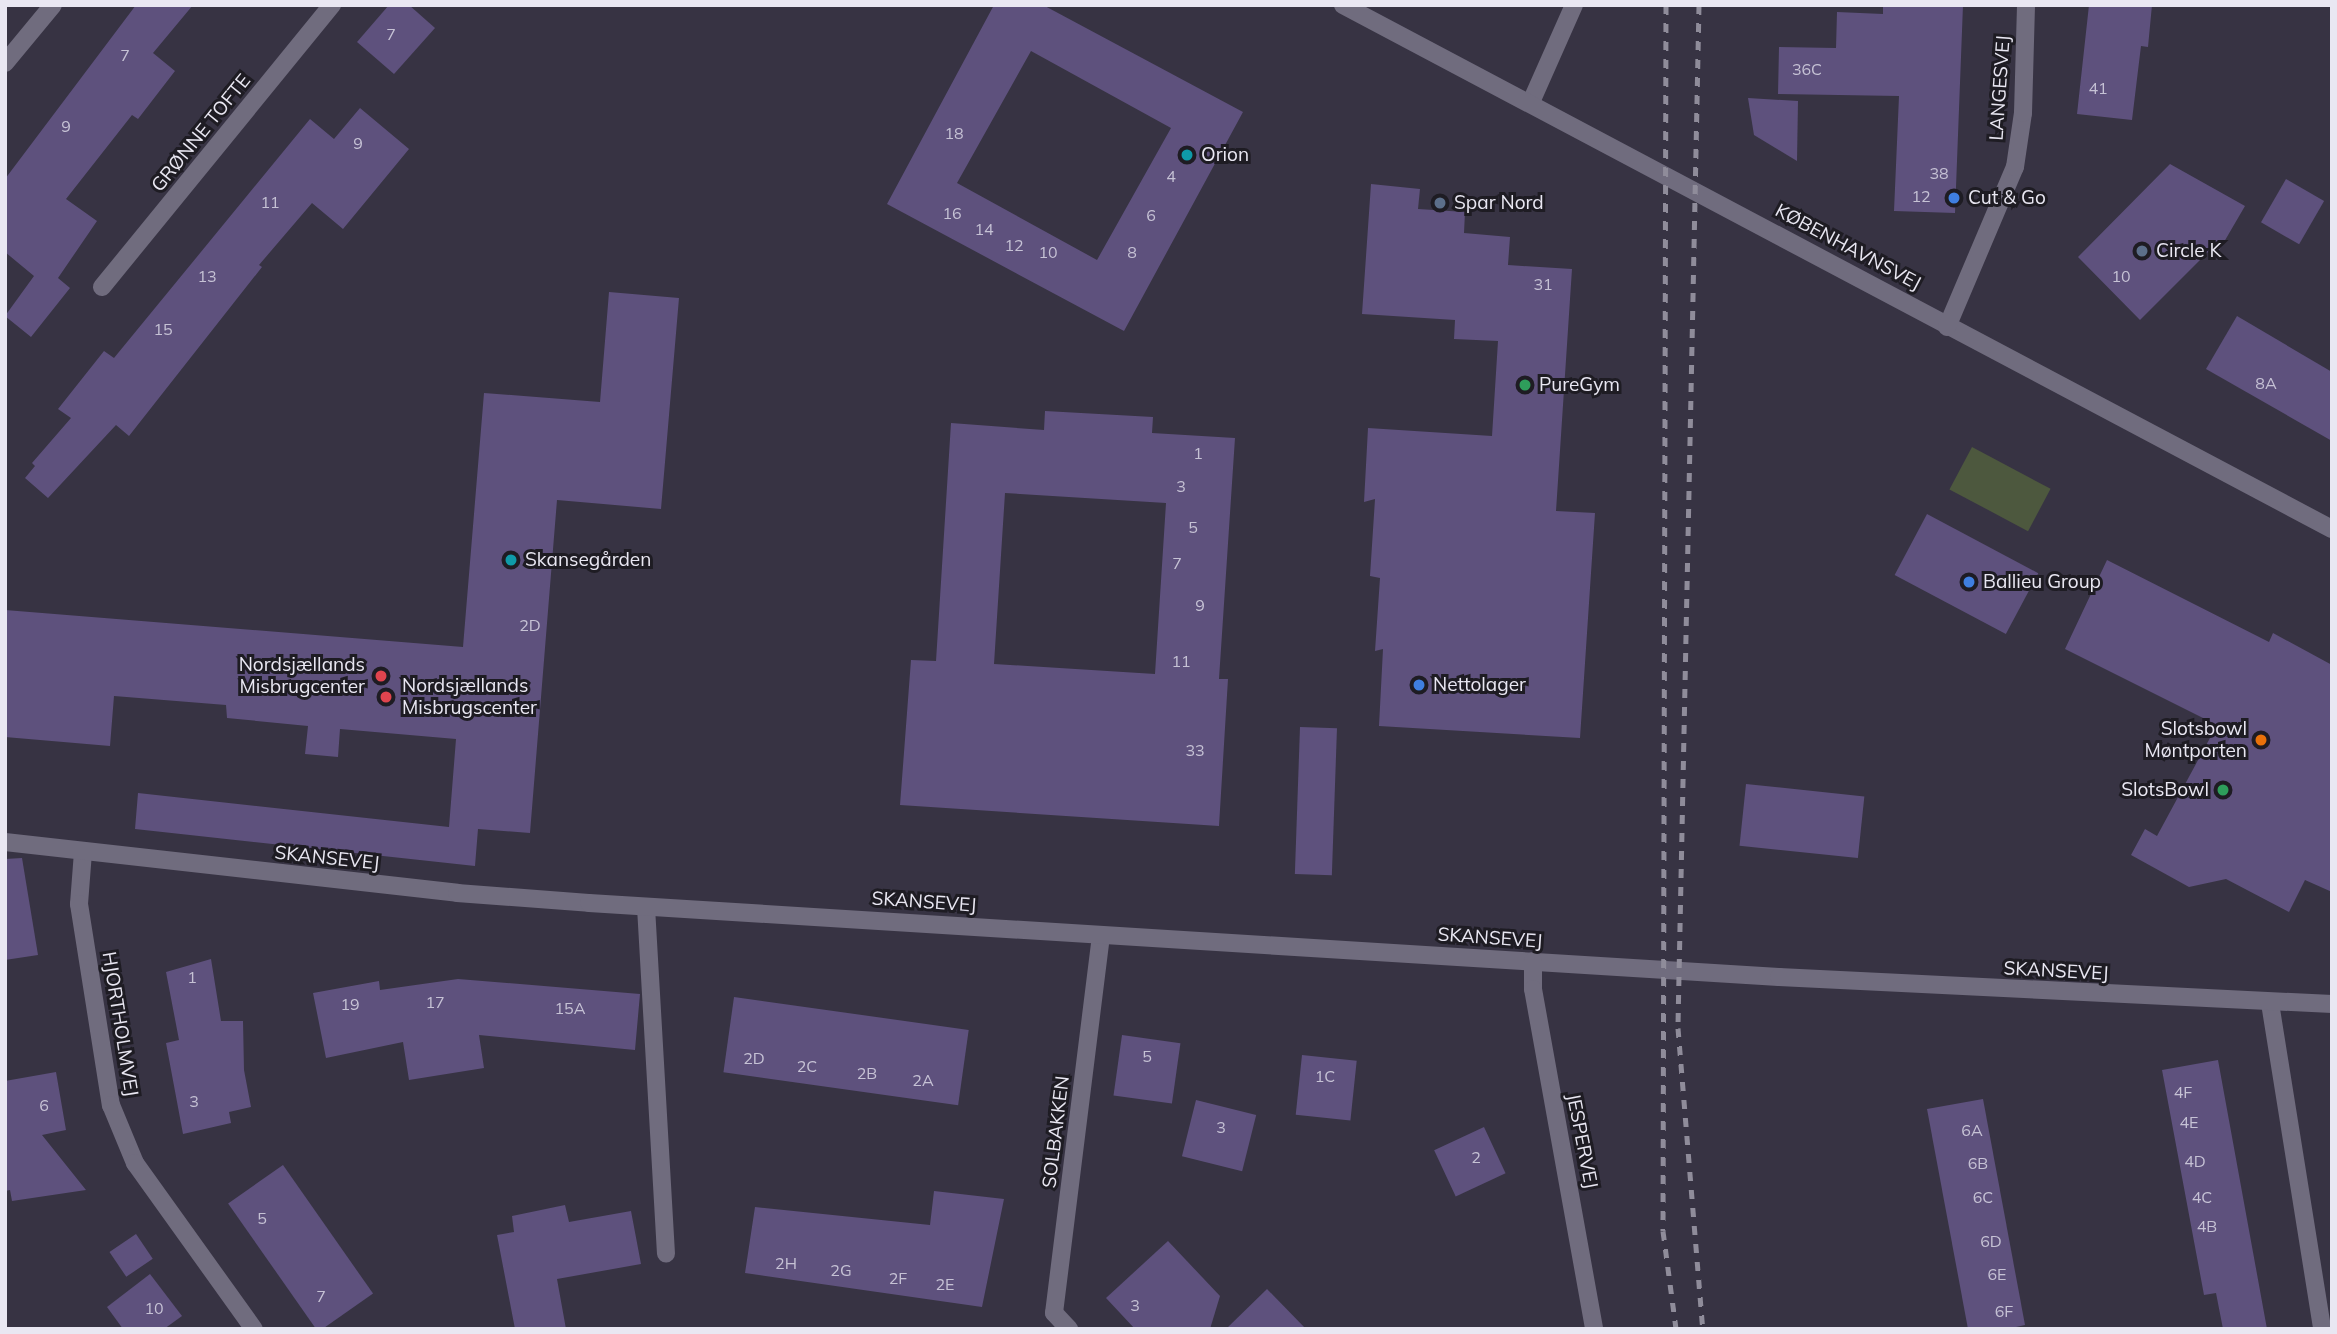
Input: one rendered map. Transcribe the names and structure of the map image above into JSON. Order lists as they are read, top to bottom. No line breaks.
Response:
{"streets":{"street":["LANGESVEJ","GRØNNE TOFTE","KØBENHAVNSVEJ","SKANSEVEJ","HJORTHOLMVEJ","SOLBAKKEN","JESPERVEJ"]},"crossings":[["LANGESVEJ","KØBENHAVNSVEJ"],["SKANSEVEJ","HJORTHOLMVEJ"],["SKANSEVEJ","SOLBAKKEN"],["SKANSEVEJ","JESPERVEJ"]],"places":["Orion","Cut & Go","Spar Nord","Circle K","PureGym","Skansegården","Ballieu Group","Nordsjællands Misbrugcenter","Nettolager","Nordsjællands Misbrugscenter","Slotsbowl Møntporten","SlotsBowl"],"house_numbers":["7","7","36C","41","9","18","9","38","4","12","11","16","6","14","12","10","8","13","10","31","15","8A","1","3","5","7","9","2D","11","33","1","17","19","15A","5","2D","2C","2B","1C","2A","4F","3","6","4E","3","6A","2","4D","6B","6C","4C","5","4B","6D","2H","2G","6E","2F","2E","7","3","10","6F"]}
